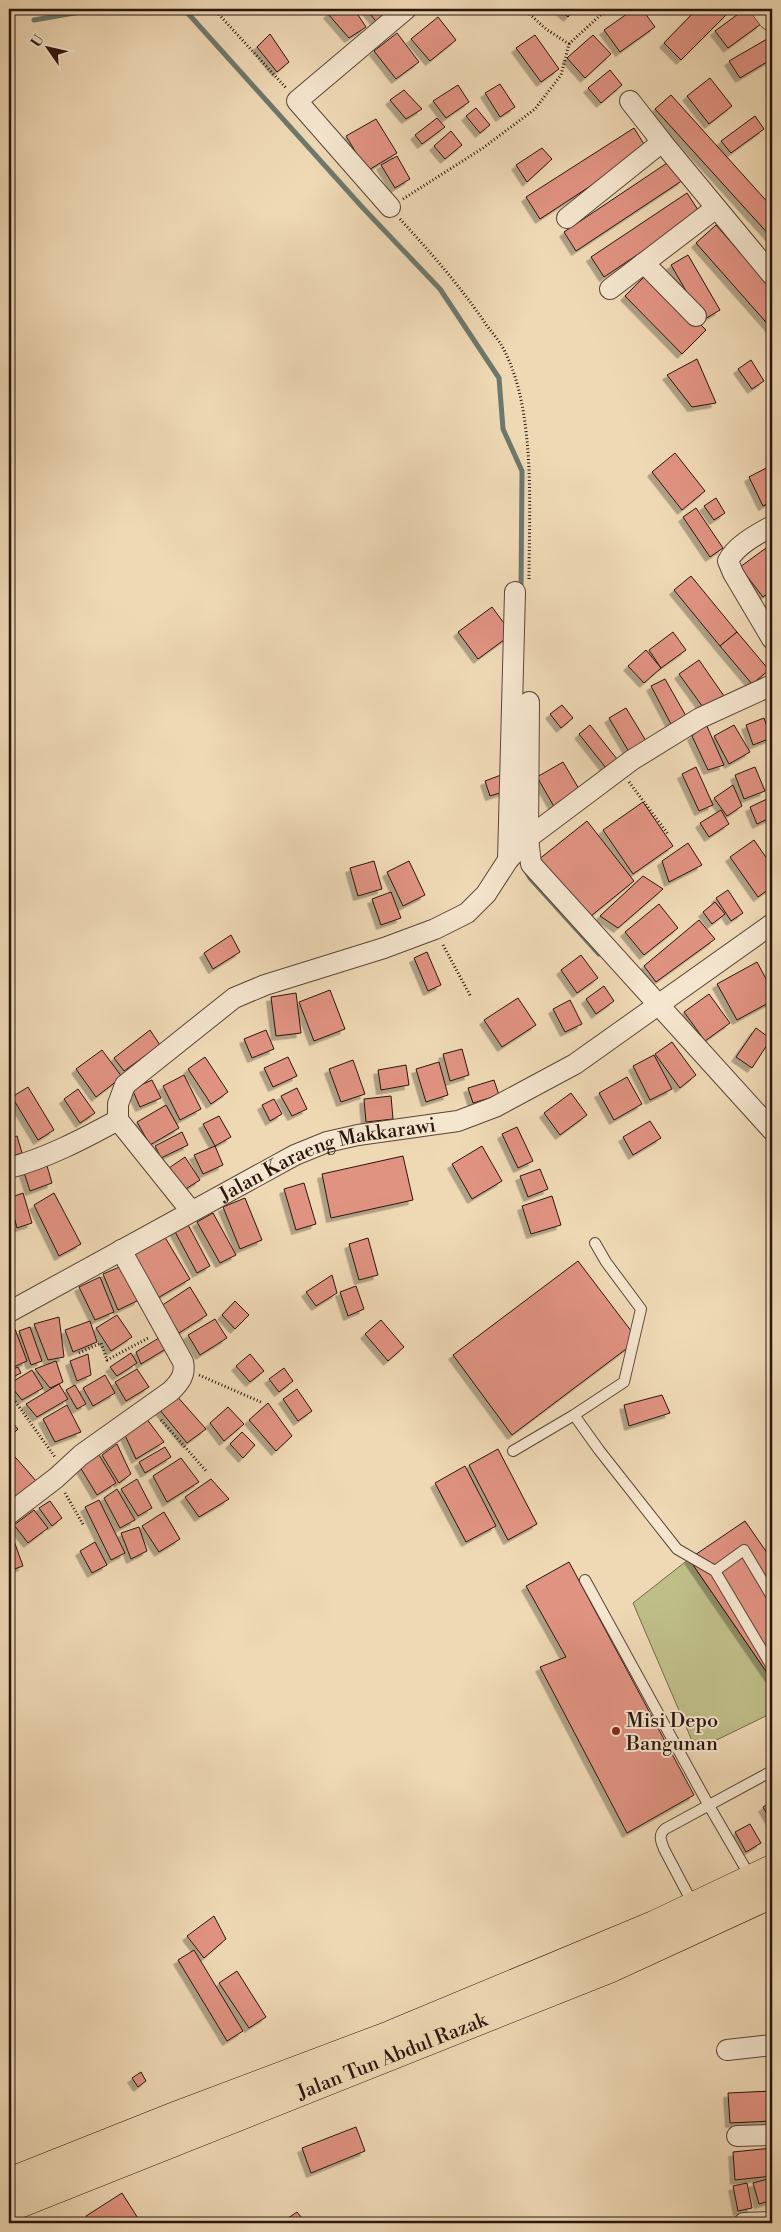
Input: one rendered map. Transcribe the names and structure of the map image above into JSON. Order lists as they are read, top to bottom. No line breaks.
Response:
{"streets":{"main road":["Jalan Tun Abdul Razak"],"street":["Jalan Karaeng Makkarawi"]},"places":["Misi Depo Bangunan"],"north":"top left"}
